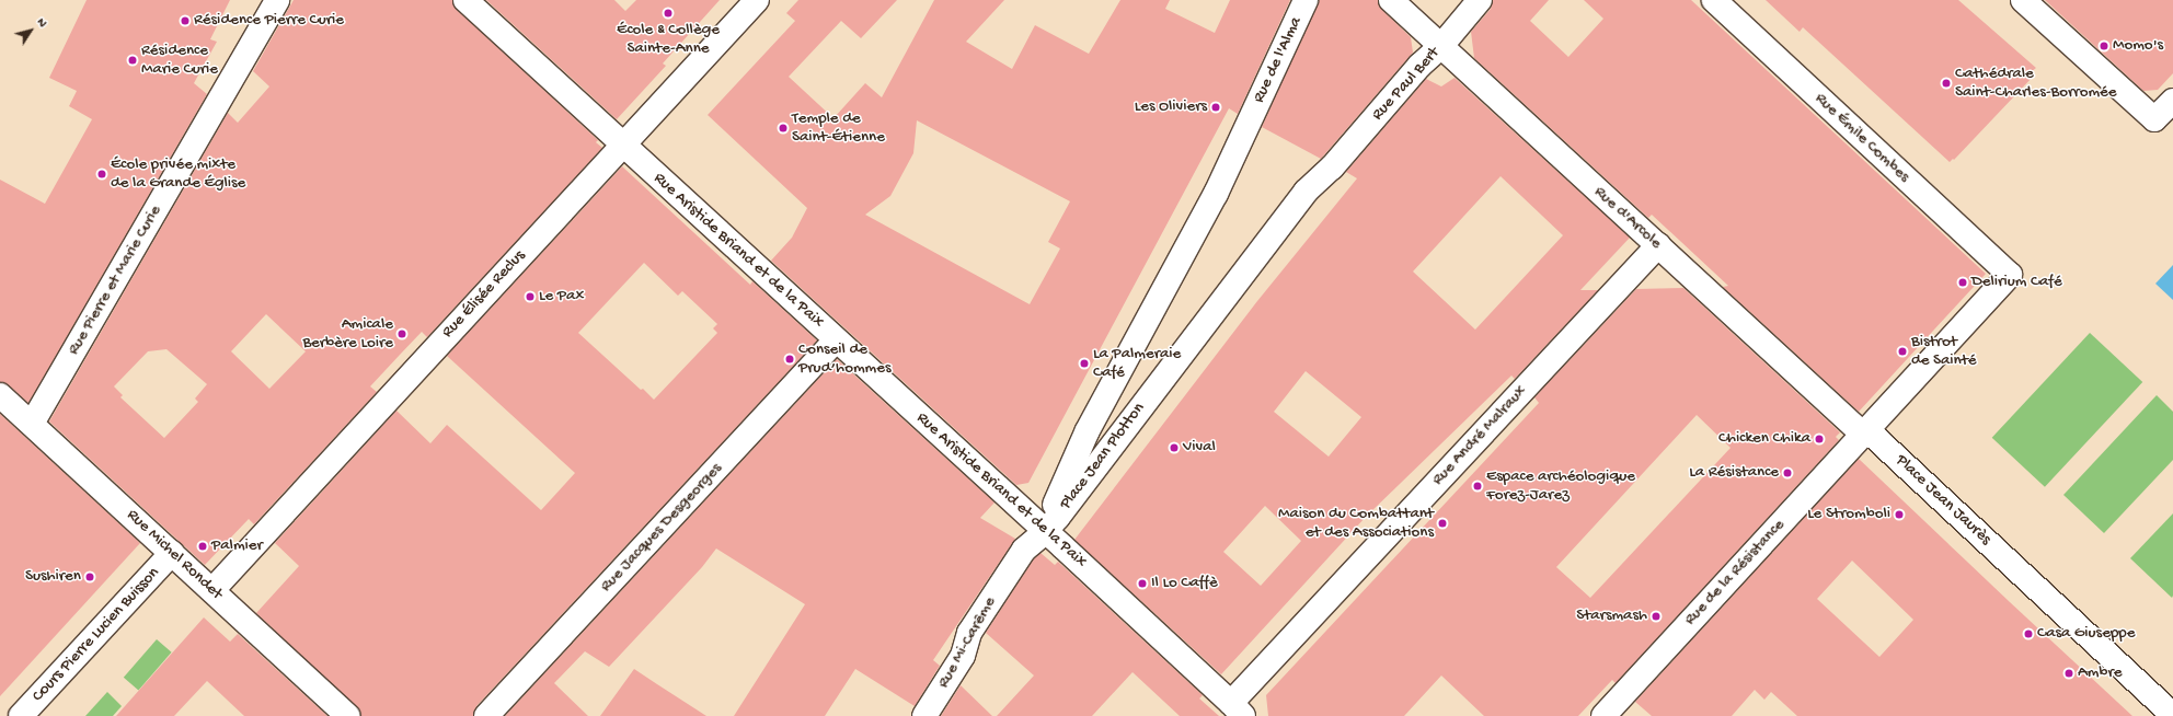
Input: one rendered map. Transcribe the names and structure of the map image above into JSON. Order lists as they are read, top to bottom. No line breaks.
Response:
{"streets":{"street":["Rue de l'Alma","Rue Paul Bert","Rue Émile Combes","Rue d'Arcole","Rue Aristide Briand et de la Paix","Rue Pierre et Marie Curie","Rue Élisée Reclus","Rue André Malraux","Place Jean Plotton","Place Jean Jaurès","Rue Jacques Desgeorges","Rue Michel Rondet","Rue de la Résistance","Cours Pierre Lucien Buisson","Rue Mi-Carême"]},"crossings":[["Rue de l'Alma","Place Jean Plotton"],["Rue Paul Bert","Rue d'Arcole"],["Rue Paul Bert","Place Jean Plotton"],["Rue Émile Combes","Rue d'Arcole"],["Rue Émile Combes","Place Jean Jaurès"],["Rue Émile Combes","Rue de la Résistance"],["Rue d'Arcole","Rue André Malraux"],["Rue d'Arcole","Place Jean Jaurès"],["Rue d'Arcole","Rue de la Résistance"],["Rue Aristide Briand et de la Paix","Rue Élisée Reclus"],["Rue Aristide Briand et de la Paix","Rue André Malraux"],["Rue Aristide Briand et de la Paix","Place Jean Plotton"],["Rue Aristide Briand et de la Paix","Rue Jacques Desgeorges"],["Rue Aristide Briand et de la Paix","Rue Mi-Carême"],["Rue Pierre et Marie Curie","Rue Michel Rondet"],["Rue Élisée Reclus","Rue Michel Rondet"],["Place Jean Plotton","Rue Mi-Carême"],["Place Jean Jaurès","Rue de la Résistance"],["Rue Michel Rondet","Cours Pierre Lucien Buisson"]],"places":["École & Collège Sainte-Anne","Résidence Pierre Curie","Momo's","Résidence Marie Curie","Cathédrale Saint-Charles-Borromée","Les Oliviers","Temple de Saint-Étienne","École privée mixte de la Grande Église","Delirium Café","Le Pax","Amicale Berbère Loire","Bistrot de Sainté","Conseil de Prud’hommes","La Palmeraie Café","Chicken Chika","Vival","La Résistance","Espace archéologique Forez-Jarez","Le Stromboli","Maison du Combattant et des Associations","Palmier","Sushiren","Il Lo Caffè","Starsmash","Casa Giuseppe","Ambre"],"north":"top right"}
